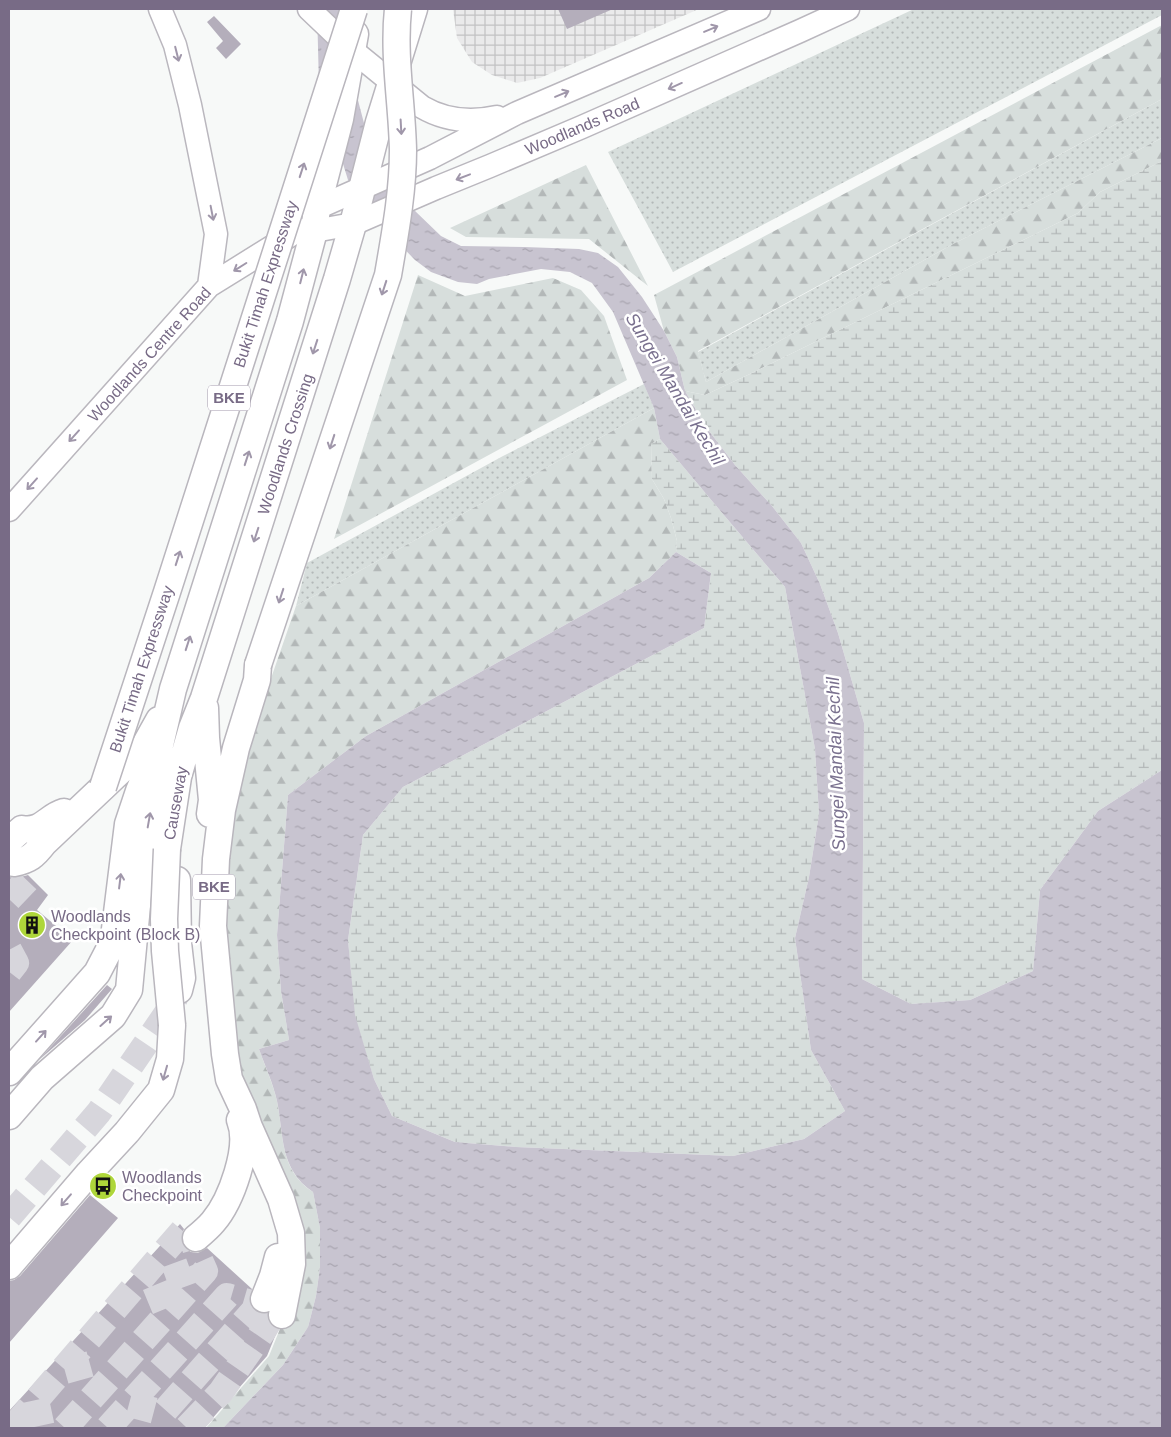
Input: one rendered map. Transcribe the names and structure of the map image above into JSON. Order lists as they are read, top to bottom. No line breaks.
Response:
{"streets":{"highway":["Bukit Timah Expressway","BKE","Woodlands Crossing","Causeway"],"main road":["Woodlands Road","Woodlands Centre Road"]},"crossings":[["Woodlands Road","Woodlands Centre Road"],["Woodlands Road","Woodlands Crossing"],["Bukit Timah Expressway","Woodlands Crossing"],["Woodlands Centre Road","Woodlands Crossing"],["BKE","Woodlands Crossing"],["Woodlands Crossing","Causeway"]],"one_way":["Woodlands Centre Road"],"water":["Sungei Mandai Kechil"],"places":{"building":["Woodlands Checkpoint (Block B)"],"bus stop":["Woodlands Checkpoint"]}}
